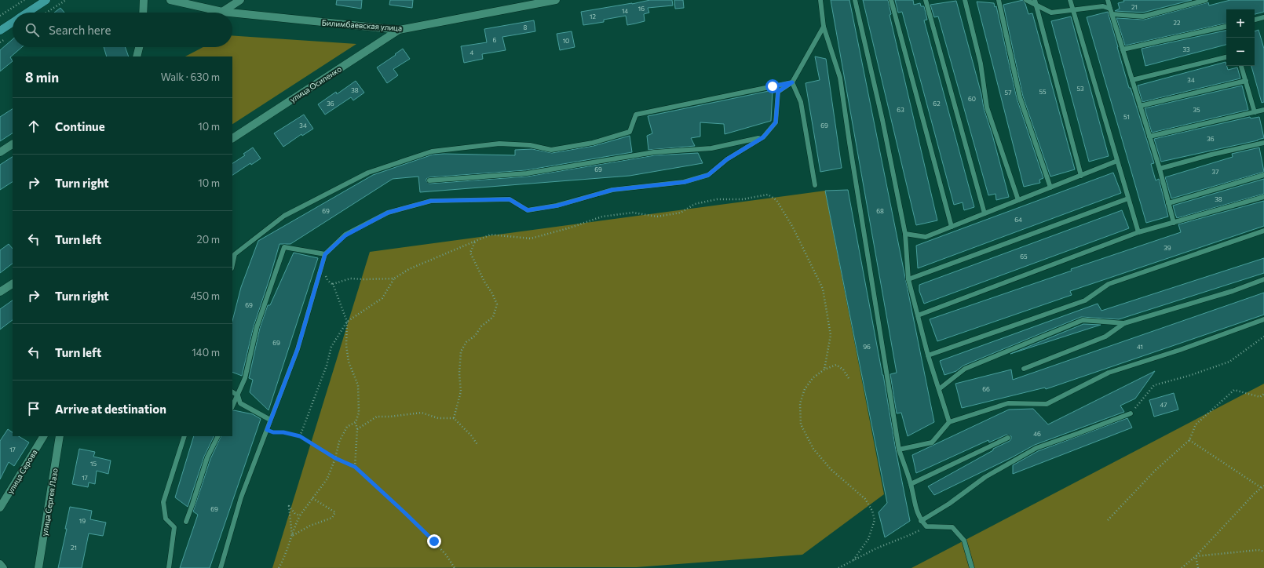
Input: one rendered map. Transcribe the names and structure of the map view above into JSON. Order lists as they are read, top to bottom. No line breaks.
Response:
{"streets":{"street":["Билимбаевская улица","улица Осипенко","улица Серова","улица Сергея Лазо"]},"crossings":[["Билимбаевская улица","улица Осипенко"]],"house_numbers":["21","16","14","12","22","8","6","10","33","4","34","53","38","55","57","60","36","62","63","35","51","34","69","36","69","37","38","69","68","64","39","65","69","69","96","41","66","47","46","17","15","17","69","19","21"],"page":{"map_buttons":["+","−"],"search":"Search here","heading":["8 min","Walk · 630 m"],"list":[["Continue","10 m"],["Turn right","10 m"],["Turn left","20 m"],["Turn right","450 m"],["Turn left","140 m"],"Arrive at destination"]}}
